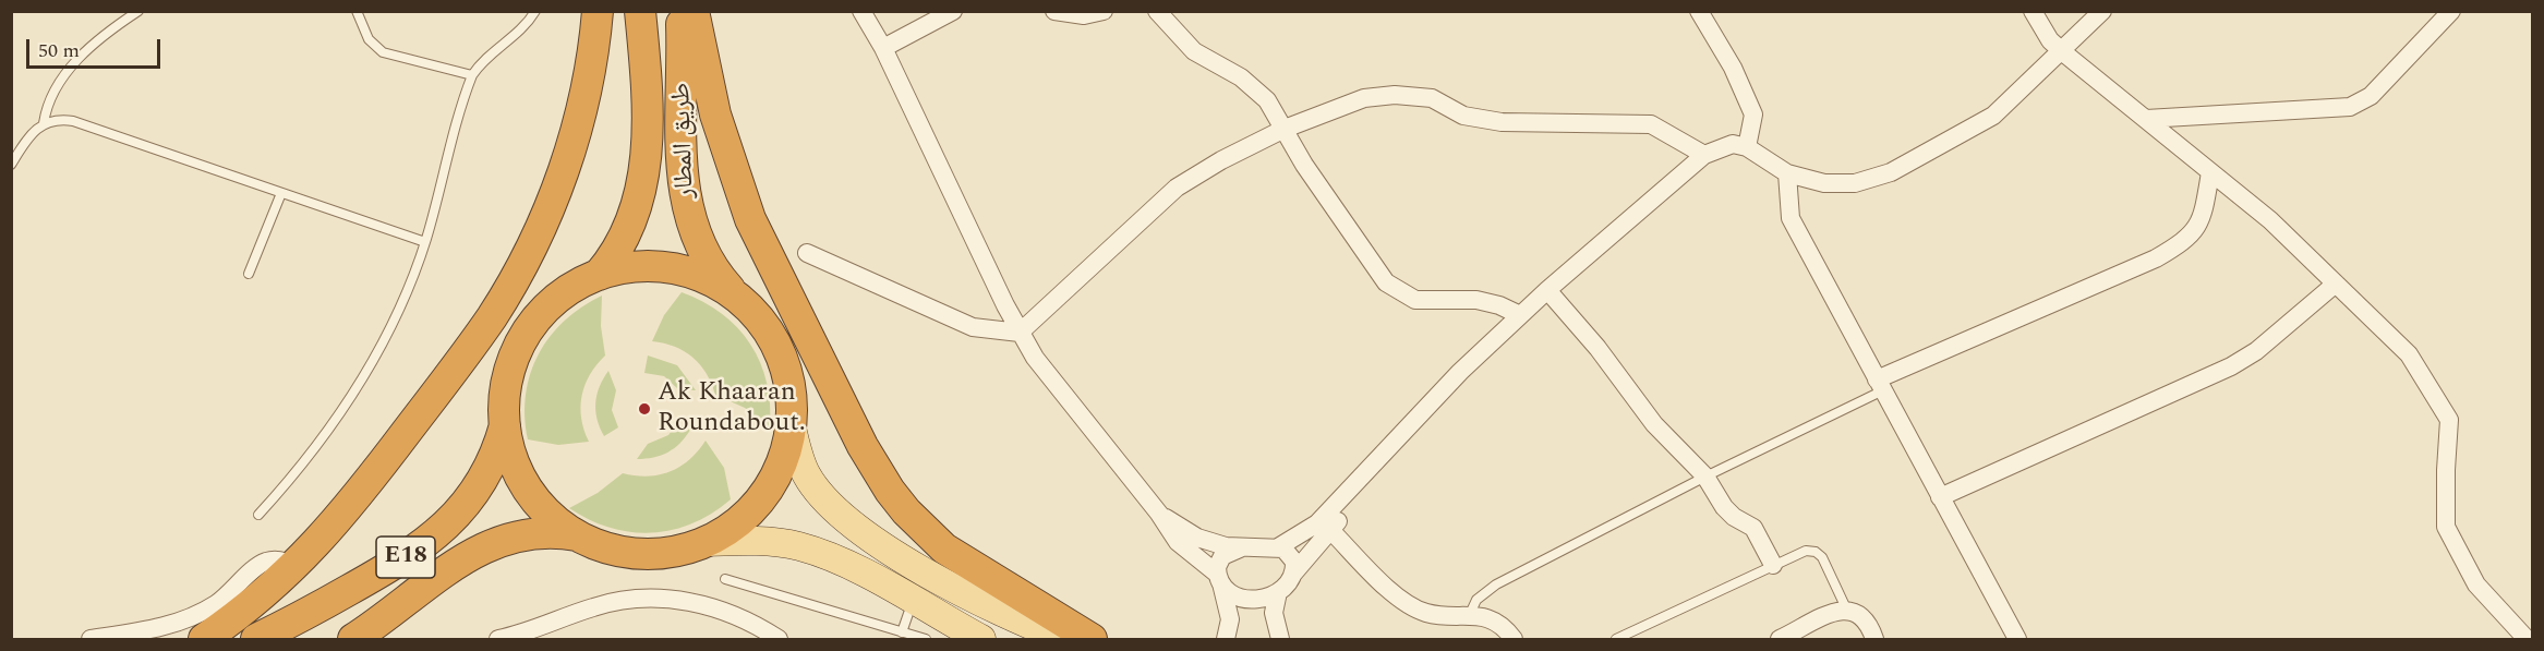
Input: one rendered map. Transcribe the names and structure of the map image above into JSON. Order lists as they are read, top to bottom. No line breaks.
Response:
{"streets":{"highway":["طريق المطار","E18"]},"places":["Ak Khaaran Roundabout."],"scale_bar":"50 m"}
